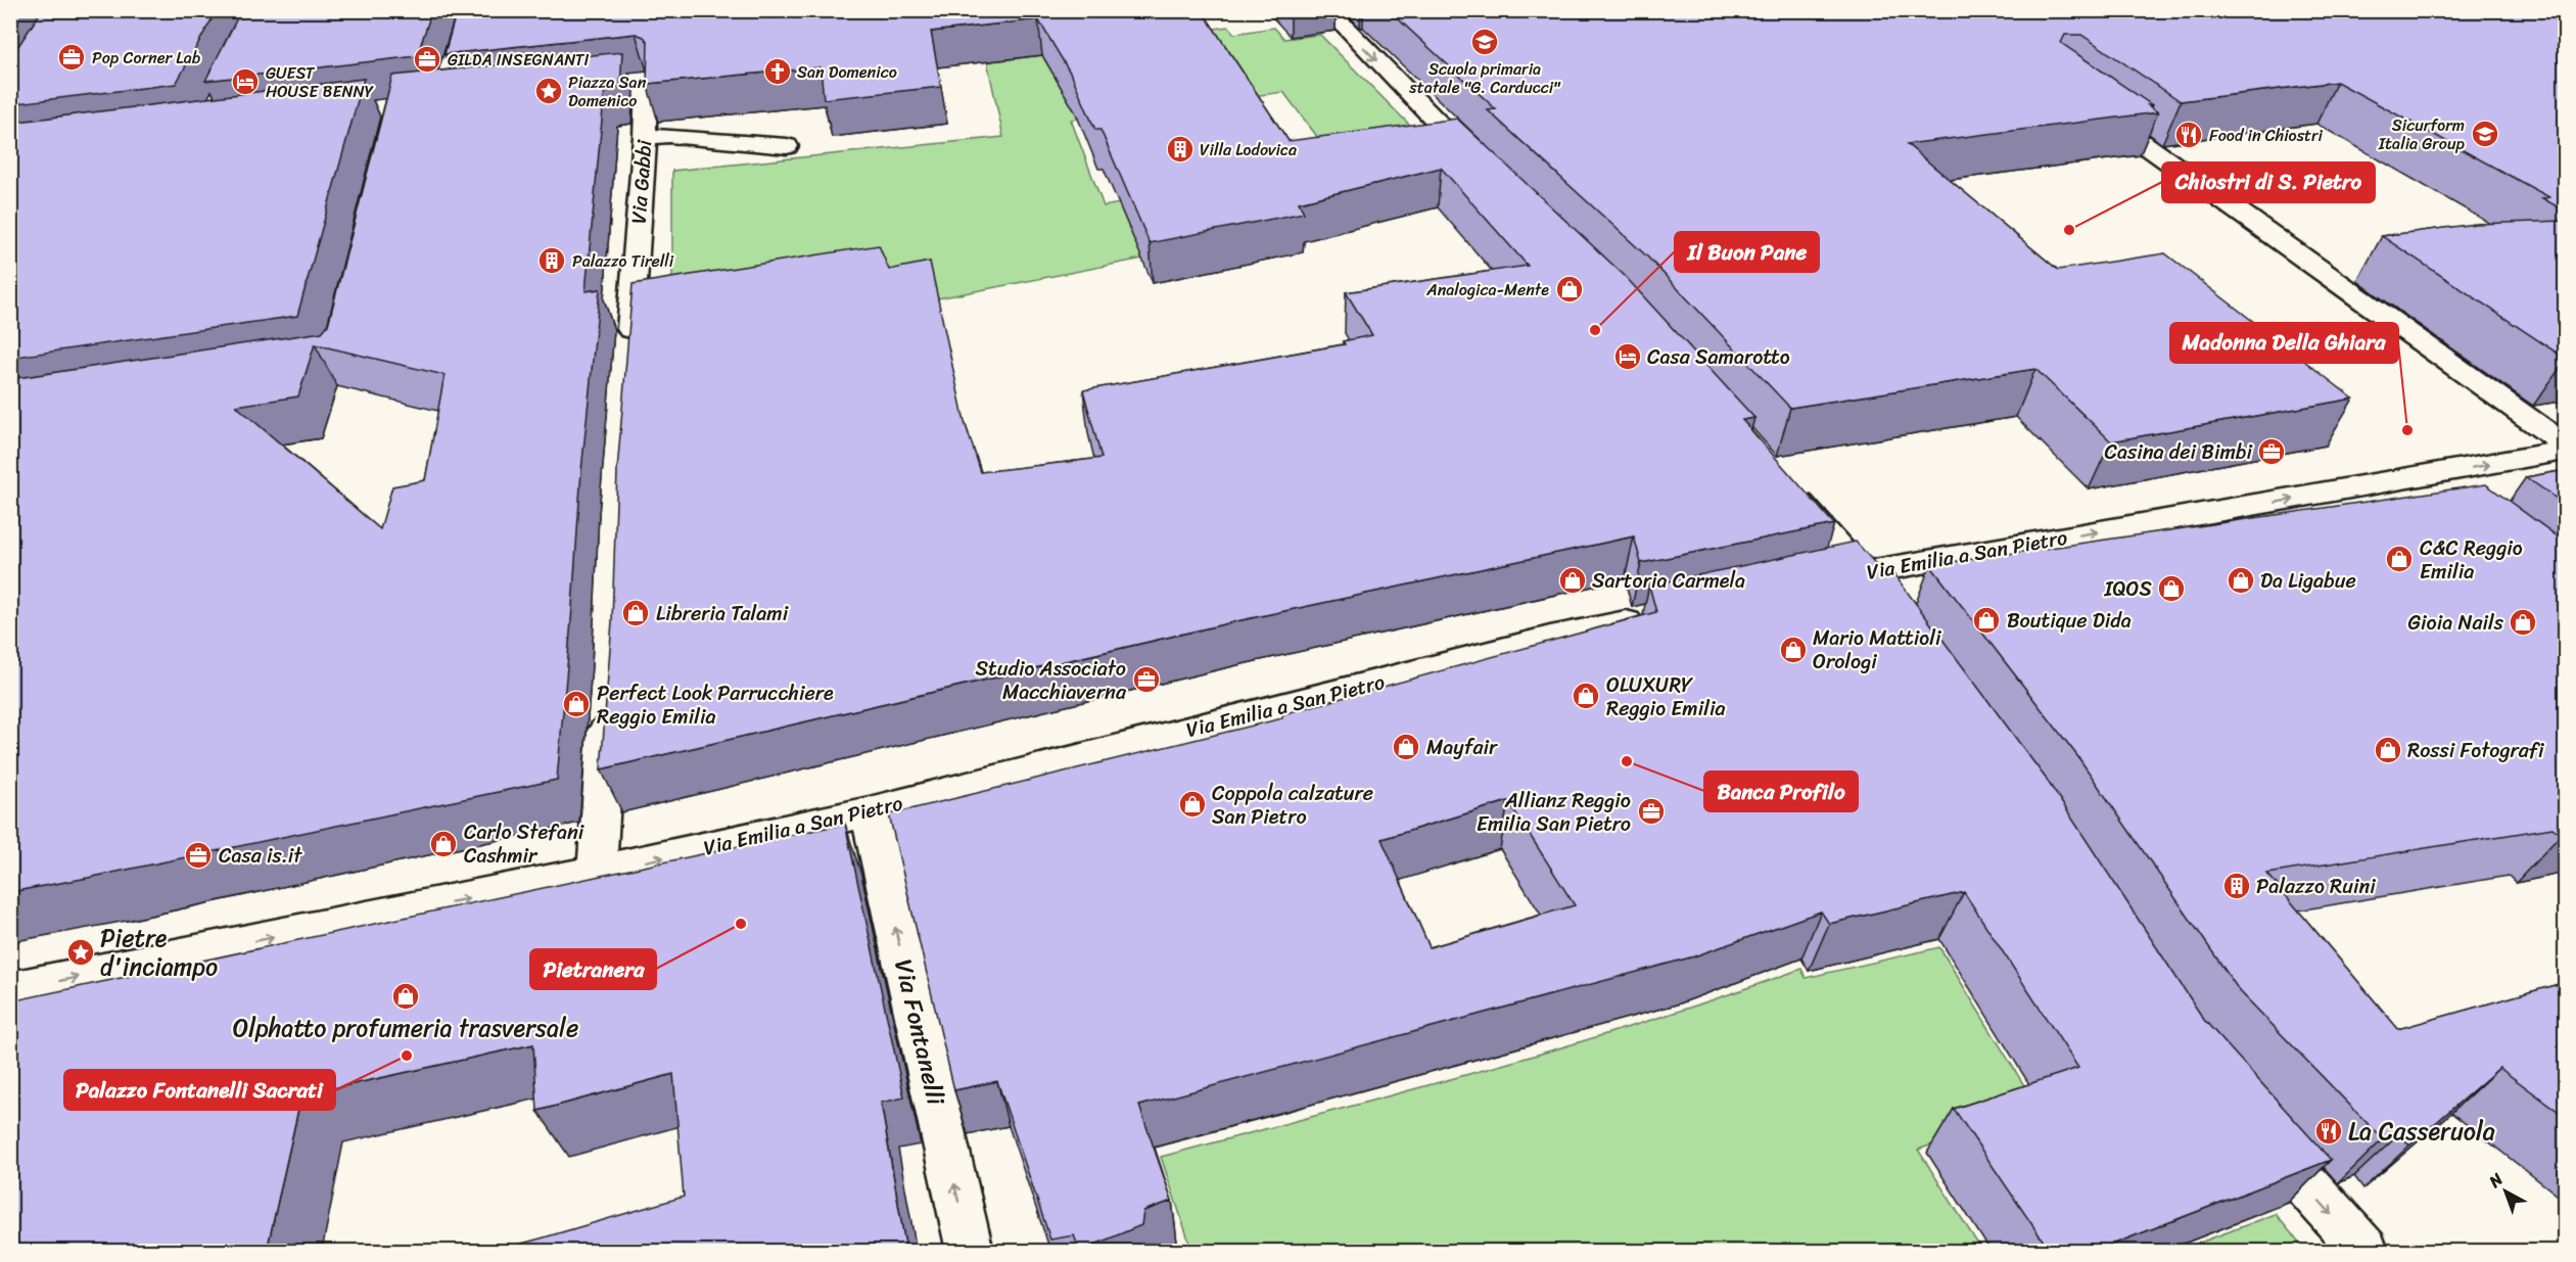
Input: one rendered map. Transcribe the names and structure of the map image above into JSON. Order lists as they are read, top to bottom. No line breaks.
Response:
{"streets":{"street":["Via Gabbi","Via Emilia a San Pietro","Via Fontanelli"]},"crossings":[["Via Emilia a San Pietro","Via Fontanelli"]],"one_way":["Via Emilia a San Pietro","Via Fontanelli"],"places":{"school or university":["Scuola primaria statale \"G. Carducci\"","Sicurform Italia Group"],"office":["Pop Corner Lab","GILDA INSEGNANTI","Casina dei Bimbi","Studio Associato Macchiaverna","Allianz Reggio Emilia San Pietro","Casa is.it"],"church":["San Domenico"],"hotel":["GUEST HOUSE BENNY","Casa Samarotto"],"place":["Piazza San Domenico","Pietre d'inciampo"],"restaurant":["Food in Chiostri","La Casseruola"],"building":["Villa Lodovica","Palazzo Tirelli","Palazzo Ruini"],"other":["Chiostri di S. Pietro","Il Buon Pane","Madonna Della Ghiara","Banca Profilo","Pietranera","Palazzo Fontanelli Sacrati"],"shop":["Analogica-Mente","C&C Reggio Emilia","Sartoria Carmela","Da Ligabue","IQOS","Libreria Talami","Boutique Dida","Gioia Nails","Mario Mattioli Orologi","OLUXURY Reggio Emilia","Perfect Look Parrucchiere Reggio Emilia","Mayfair","Rossi Fotografi","Coppola calzature San Pietro","Carlo Stefani Cashmir","Olphatto profumeria trasversale"]},"north":"top left"}
